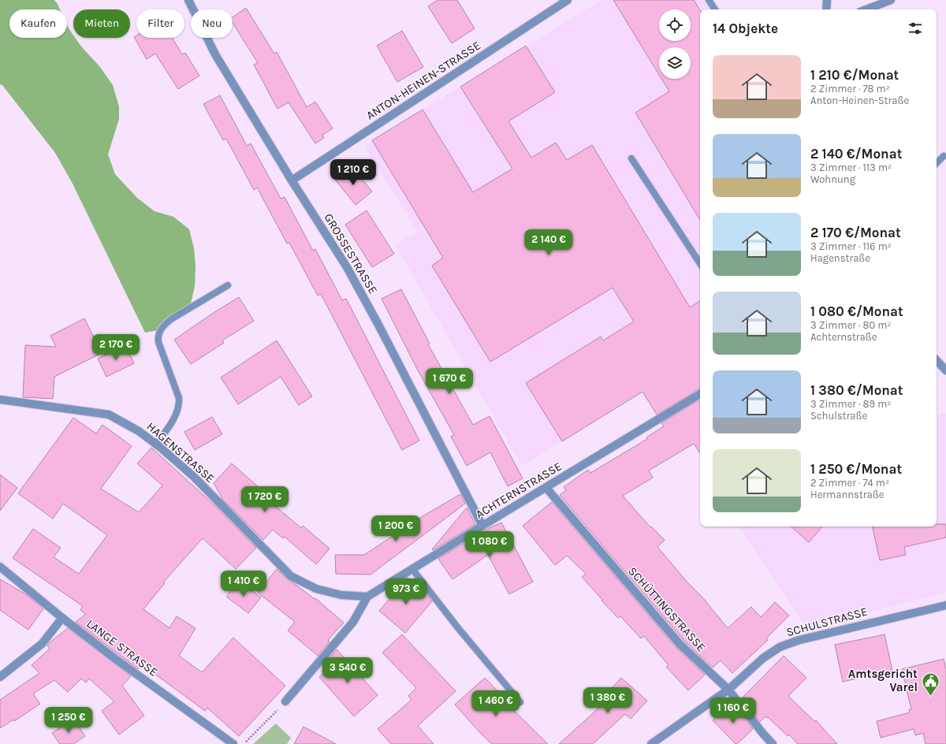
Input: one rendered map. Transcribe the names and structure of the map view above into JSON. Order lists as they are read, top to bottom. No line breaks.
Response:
{"streets":{"street":["ANTON-HEINEN-STRASSE","GROSSESTRASSE","HAGENSTRASSE","ACHTERNSTRASSE","SCHÜTTINGSTRASSE","SCHULSTRASSE","LANGE STRASSE"]},"crossings":[["ANTON-HEINEN-STRASSE","GROSSESTRASSE"],["GROSSESTRASSE","ACHTERNSTRASSE"],["HAGENSTRASSE","ACHTERNSTRASSE"],["ACHTERNSTRASSE","SCHÜTTINGSTRASSE"],["SCHÜTTINGSTRASSE","SCHULSTRASSE"]],"places":{"public building":["Amtsgericht Varel"]},"page":{"chip":["Kaufen","Mieten","Filter","Neu"],"heading":"14 Objekte","list":[{"name":"1 210 €/Monat","note":"2 Zimmer · 78 m² · Anton-Heinen-Straße"},{"name":"2 140 €/Monat","note":"3 Zimmer · 113 m² · Wohnung"},{"name":"2 170 €/Monat","note":"3 Zimmer · 116 m² · Hagenstraße"},{"name":"1 080 €/Monat","note":"3 Zimmer · 80 m² · Achternstraße"},{"name":"1 380 €/Monat","note":"3 Zimmer · 89 m² · Schulstraße"},{"name":"1 250 €/Monat","note":"2 Zimmer · 74 m² · Hermannstraße"}],"price":["1 210 €","2 140 €","2 170 €","1 670 €","1 720 €","1 200 €","1 080 €","1 410 €","973 €","3 540 €","1 380 €","1 460 €","1 160 €","1 250 €"]}}
